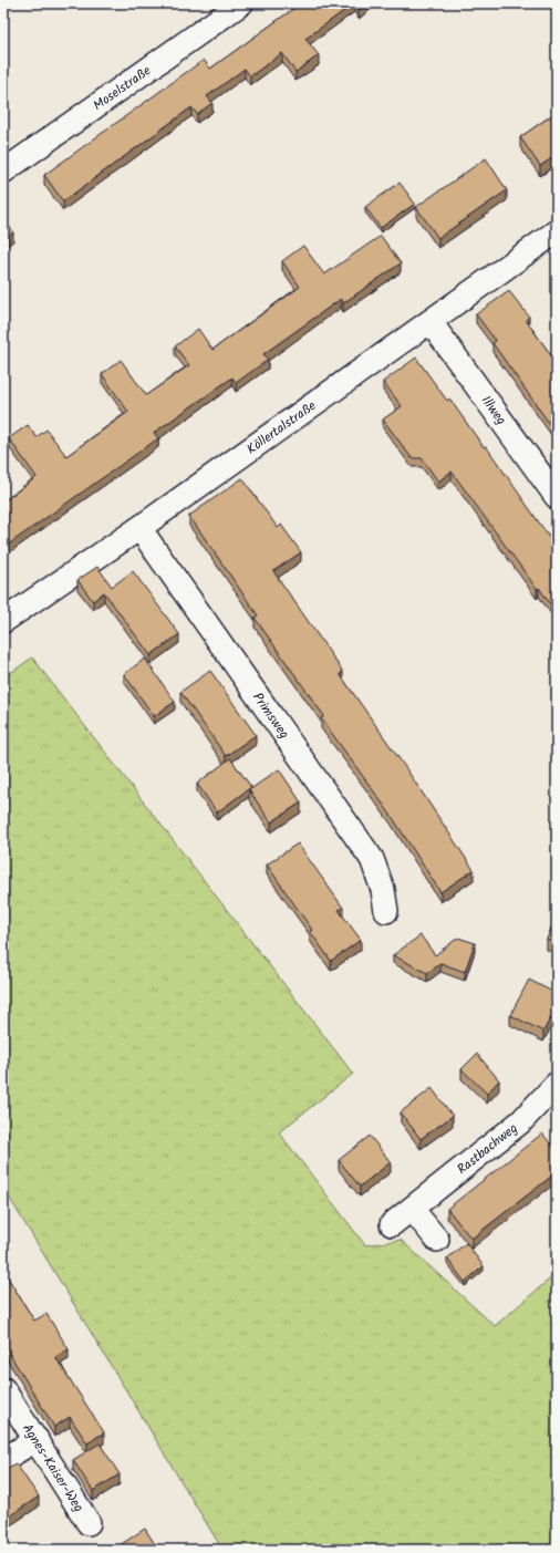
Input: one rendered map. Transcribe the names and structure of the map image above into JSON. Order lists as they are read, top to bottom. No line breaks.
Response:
{"streets":{"street":["Moselstraße","Illweg","Köllertalstraße","Primsweg","Rastbachweg","Agnes-Kaiser-Weg"]},"crossings":[["Illweg","Köllertalstraße"],["Köllertalstraße","Primsweg"]]}
